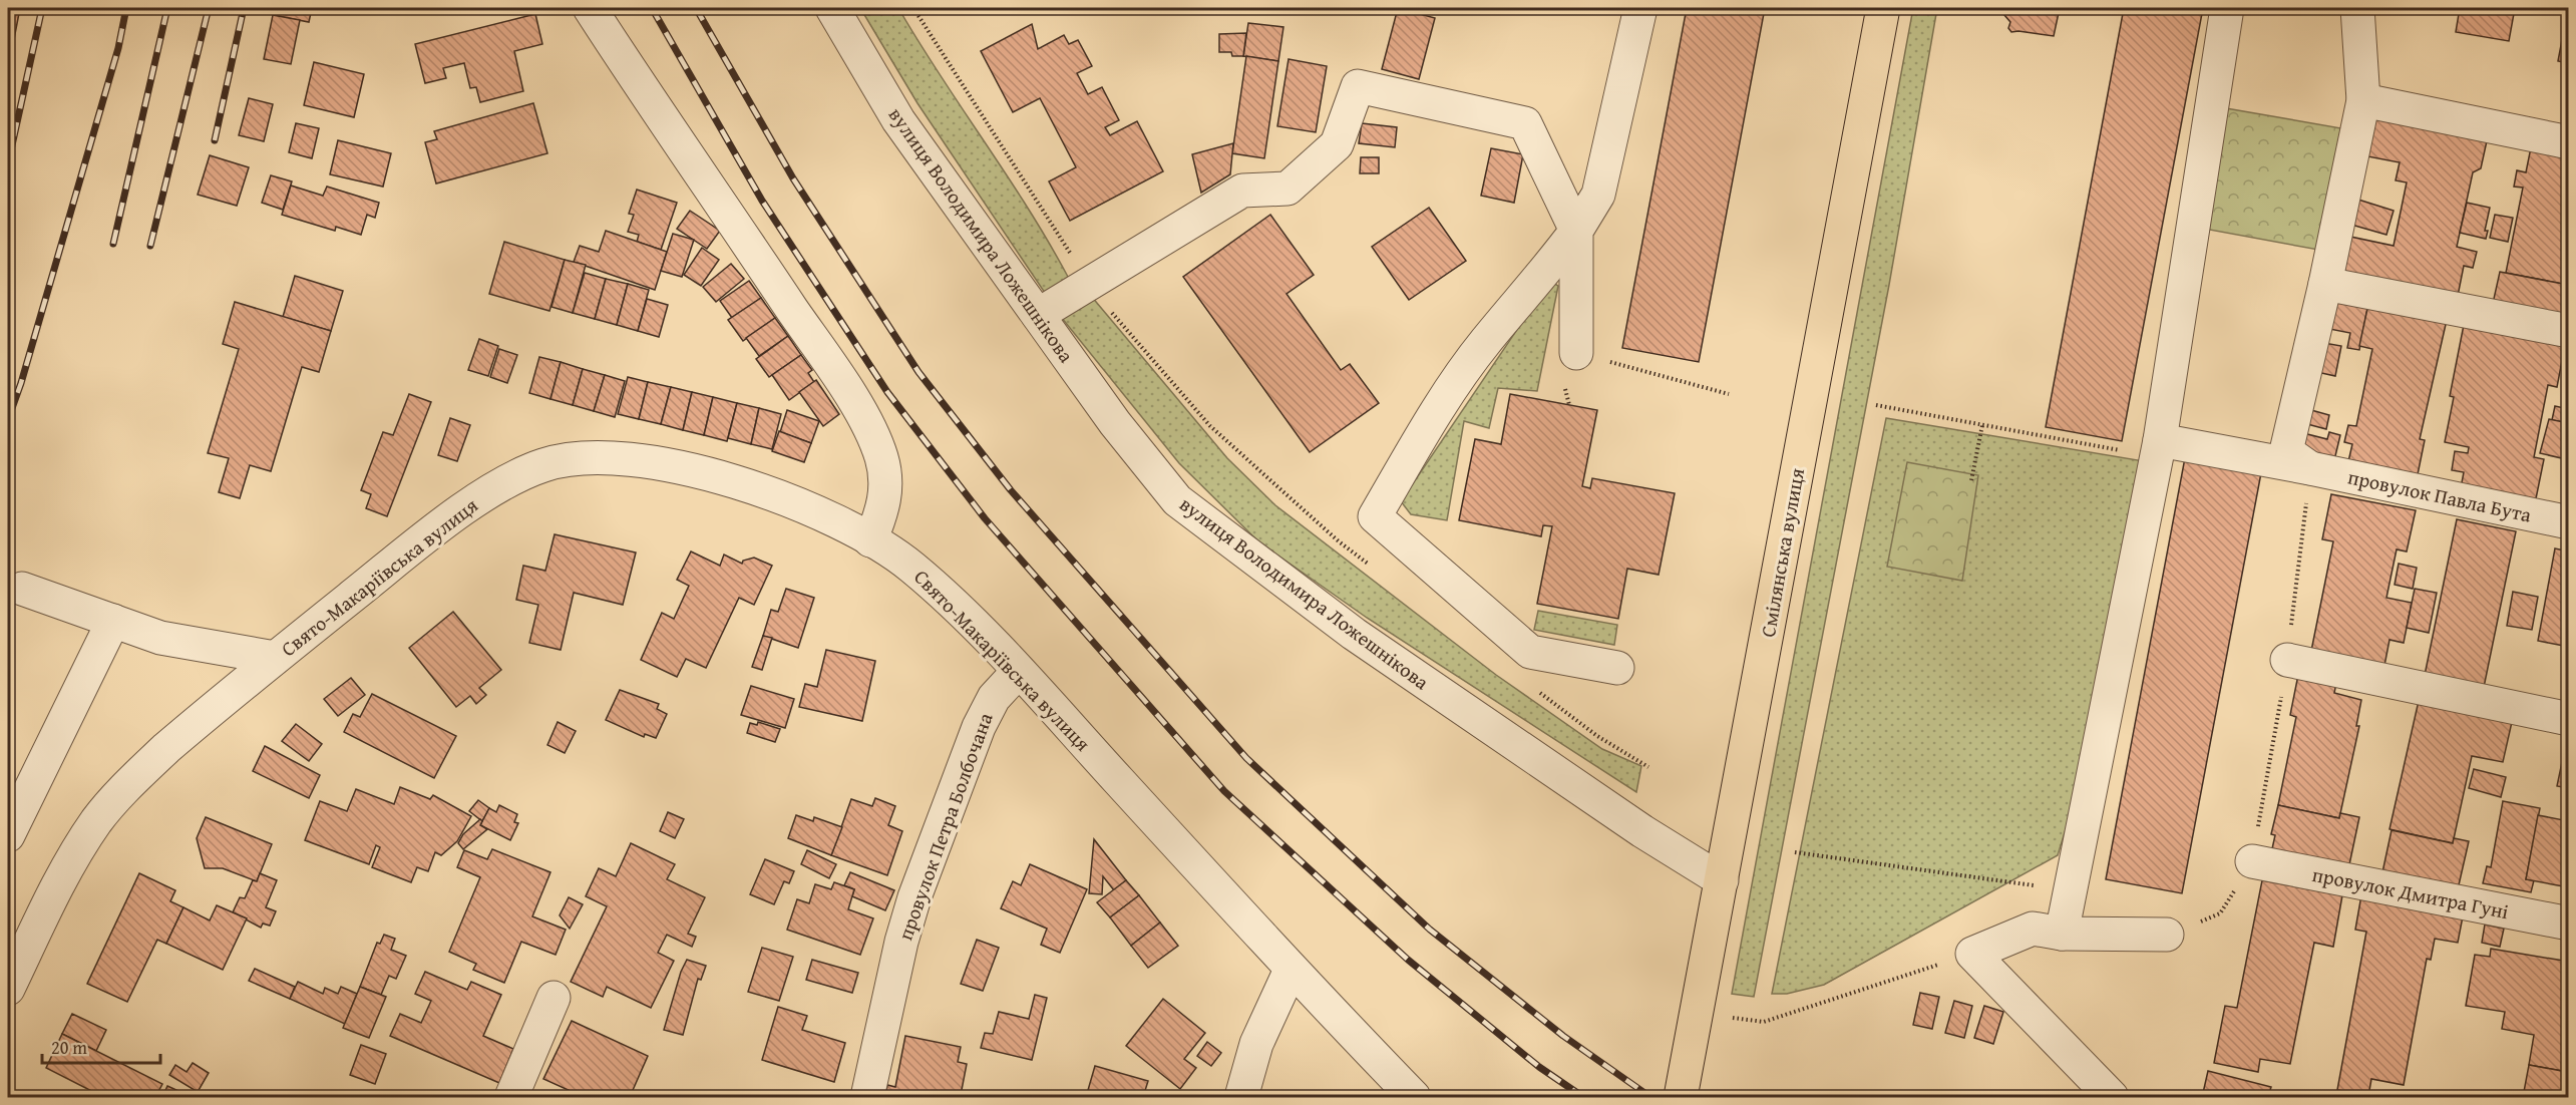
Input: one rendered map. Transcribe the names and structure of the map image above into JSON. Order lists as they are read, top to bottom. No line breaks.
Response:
{"streets":{"main road":["Смілянська вулиця"],"street":["вулиця Володимира Ложешнікова","провулок Павла Бута","Свято-Макаріївська вулиця","провулок Петра Болбочана","провулок Дмитра Гуні"]},"crossings":[["вулиця Володимира Ложешнікова","Смілянська вулиця"],["Свято-Макаріївська вулиця","провулок Петра Болбочана"]],"scale_bar":"20 m"}
